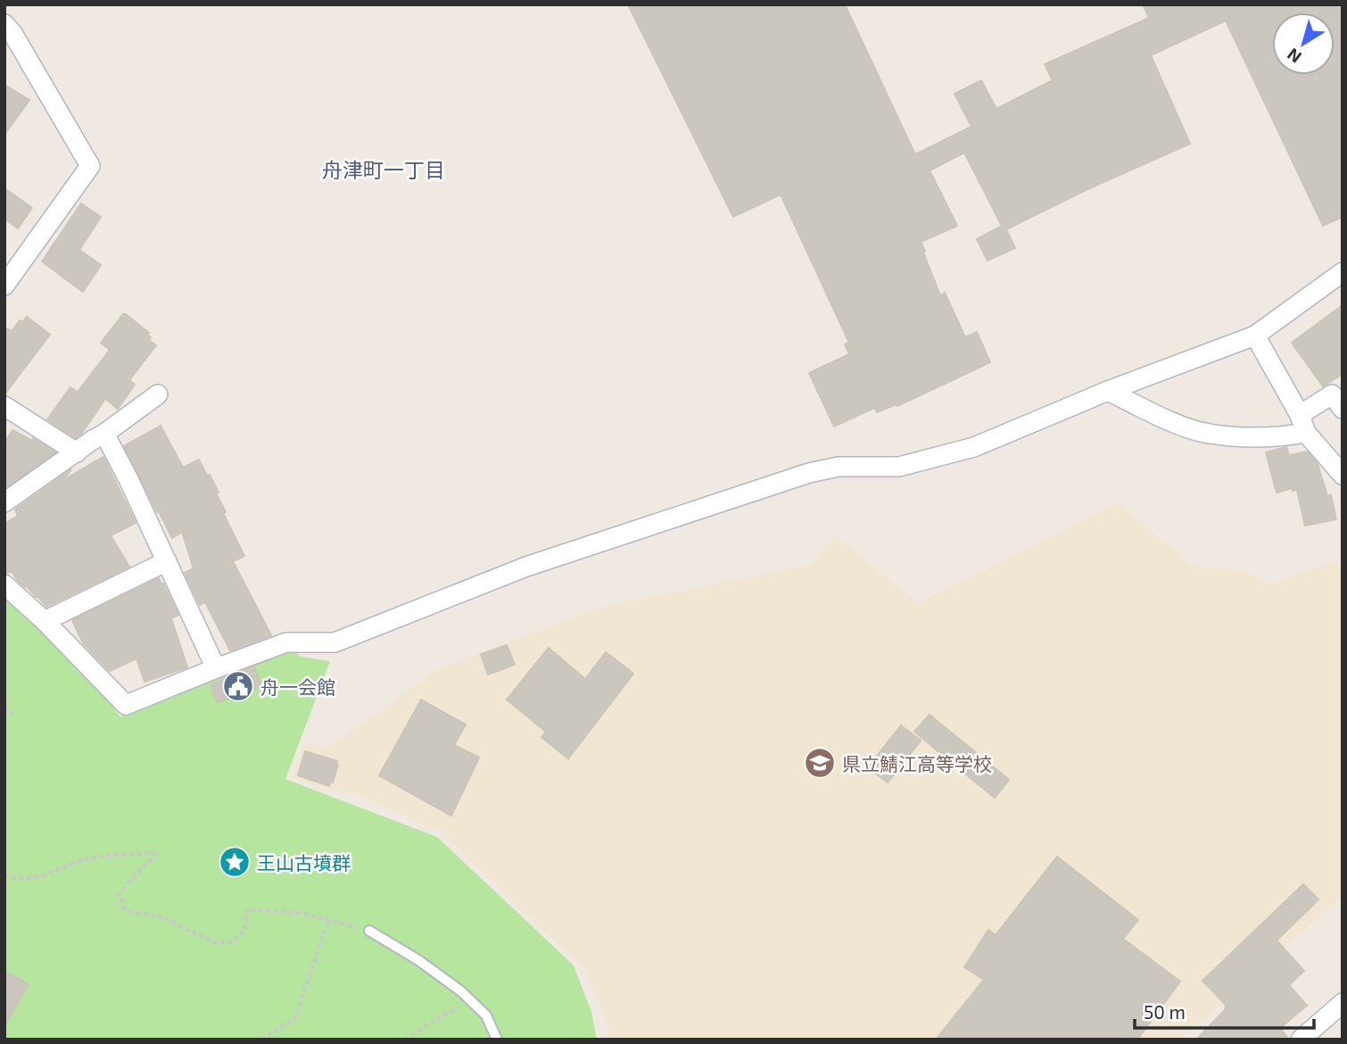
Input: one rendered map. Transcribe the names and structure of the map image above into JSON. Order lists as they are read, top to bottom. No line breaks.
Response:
{"districts":["舟津町一丁目"],"places":{"public building":["舟一会館"],"school or university":["県立鯖江高等学校"],"place":["王山古墳群"]},"scale_bar":"50 m","north":"bottom left"}
